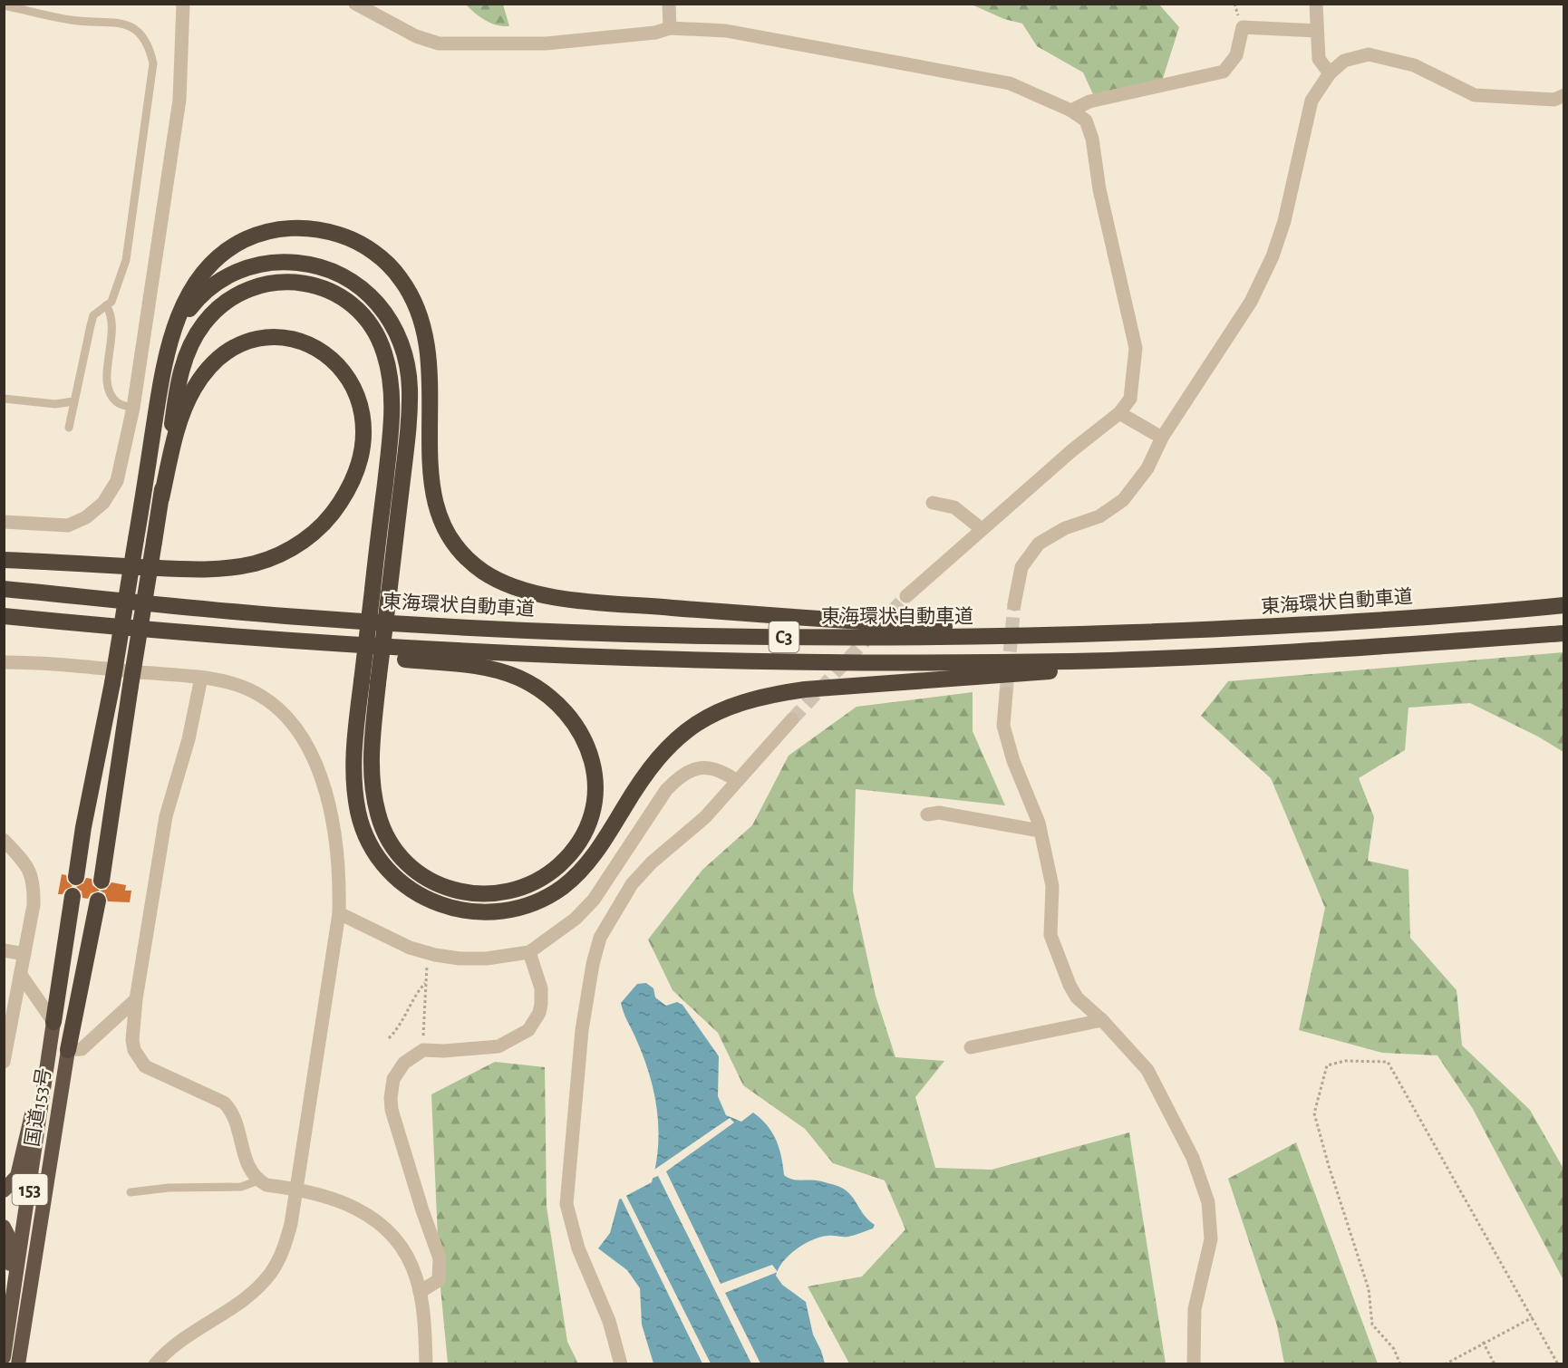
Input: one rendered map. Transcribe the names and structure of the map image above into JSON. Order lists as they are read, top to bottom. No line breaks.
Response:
{"streets":{"highway":["東海環状自動車道","C3","国道153号","153"]},"crossings":[["国道153号","153"]]}
